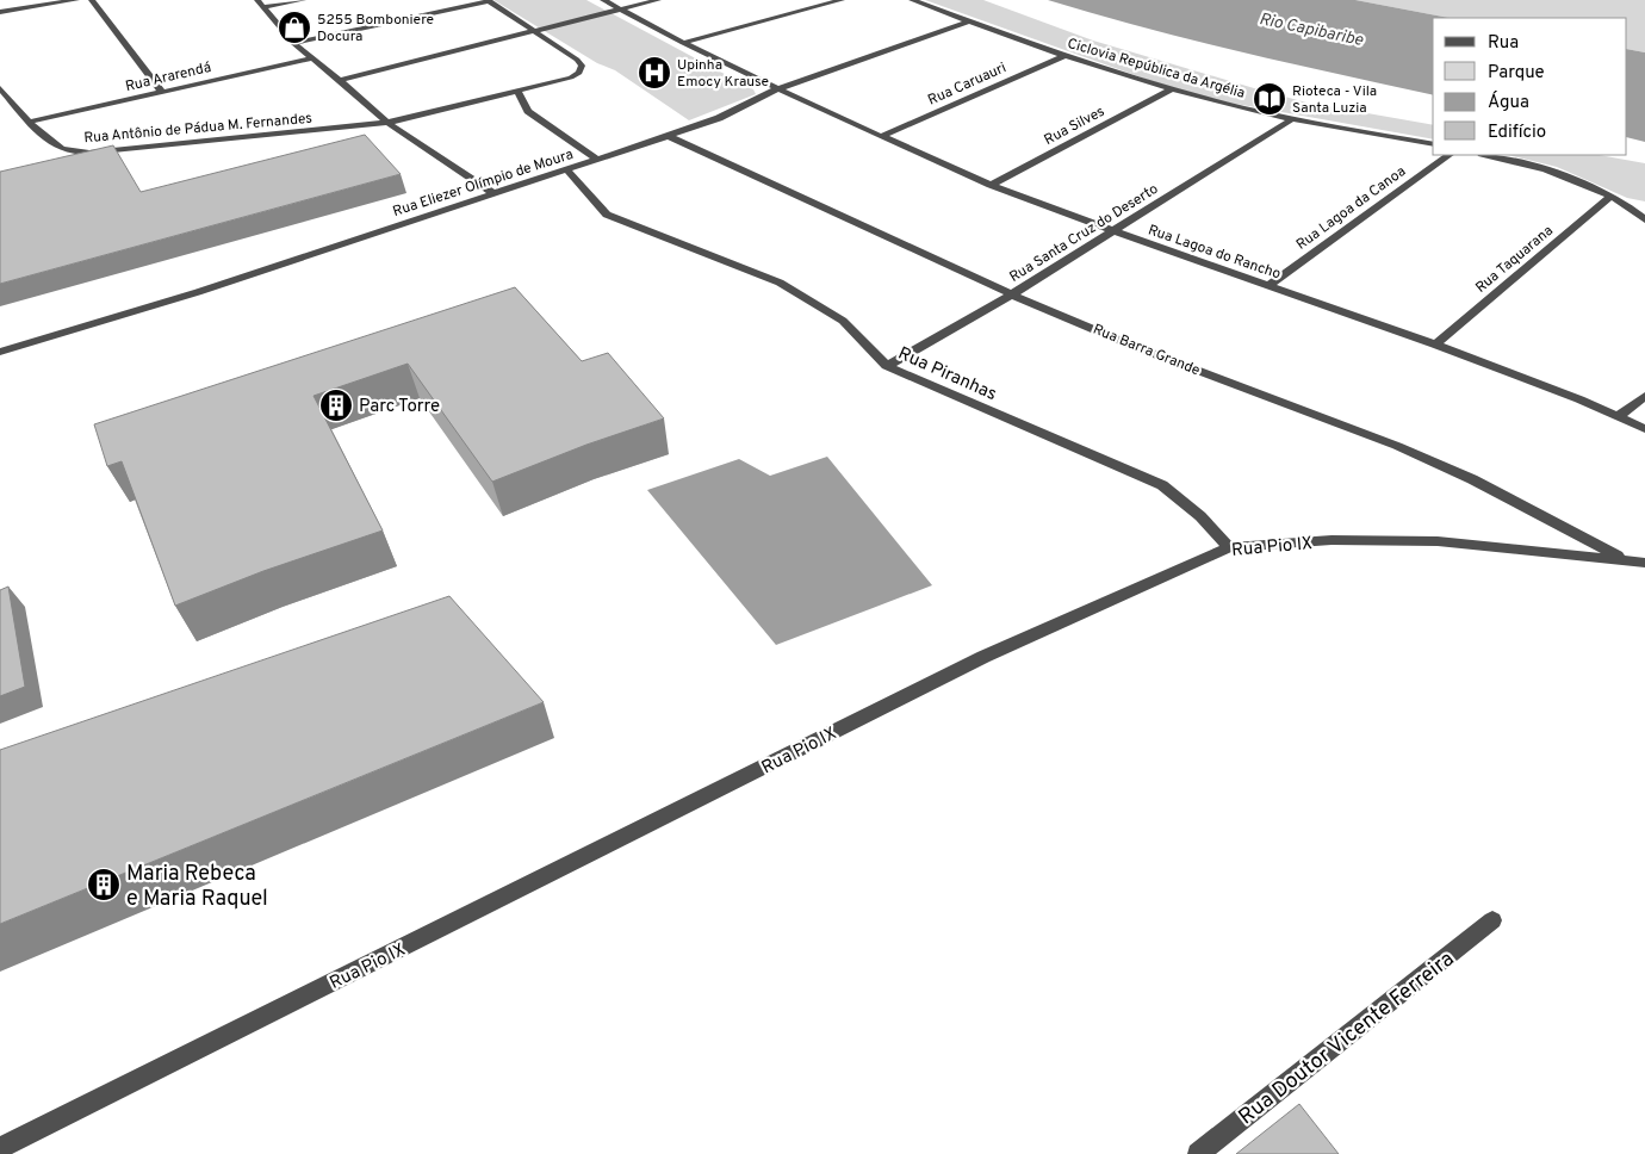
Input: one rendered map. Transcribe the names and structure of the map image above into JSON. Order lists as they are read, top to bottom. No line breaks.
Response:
{"streets":{"street":["Ciclovia República da Argélia","Rua Ararendá","Rua Caruauri","Rua Silves","Rua Antônio de Pádua M. Fernandes","Rua Eliezer Olímpio de Moura","Rua Lagoa da Canoa","Rua Santa Cruz do Deserto","Rua Lagoa do Rancho","Rua Taquarana","Rua Barra Grande","Rua Piranhas","Rua Pio IX","Rua Doutor Vicente Ferreira"]},"crossings":[["Ciclovia República da Argélia","Rua Caruauri"],["Ciclovia República da Argélia","Rua Silves"],["Ciclovia República da Argélia","Rua Eliezer Olímpio de Moura"],["Ciclovia República da Argélia","Rua Santa Cruz do Deserto"],["Rua Ararendá","Rua Antônio de Pádua M. Fernandes"],["Rua Caruauri","Rua Lagoa do Rancho"],["Rua Silves","Rua Lagoa do Rancho"],["Rua Eliezer Olímpio de Moura","Rua Lagoa do Rancho"],["Rua Eliezer Olímpio de Moura","Rua Barra Grande"],["Rua Eliezer Olímpio de Moura","Rua Piranhas"],["Rua Lagoa da Canoa","Rua Lagoa do Rancho"],["Rua Santa Cruz do Deserto","Rua Lagoa do Rancho"],["Rua Santa Cruz do Deserto","Rua Barra Grande"],["Rua Santa Cruz do Deserto","Rua Piranhas"],["Rua Lagoa do Rancho","Rua Taquarana"],["Rua Barra Grande","Rua Pio IX"],["Rua Piranhas","Rua Pio IX"]],"water":["Rio Capibaribe"],"places":{"shop":["5255 Bomboniere Docura"],"hospital":["Upinha Emocy Krause"],"library":["Rioteca - Vila Santa Luzia"],"building":["Parc Torre","Maria Rebeca e Maria Raquel"]},"legend":["Rua","Parque","Água","Edifício"]}
